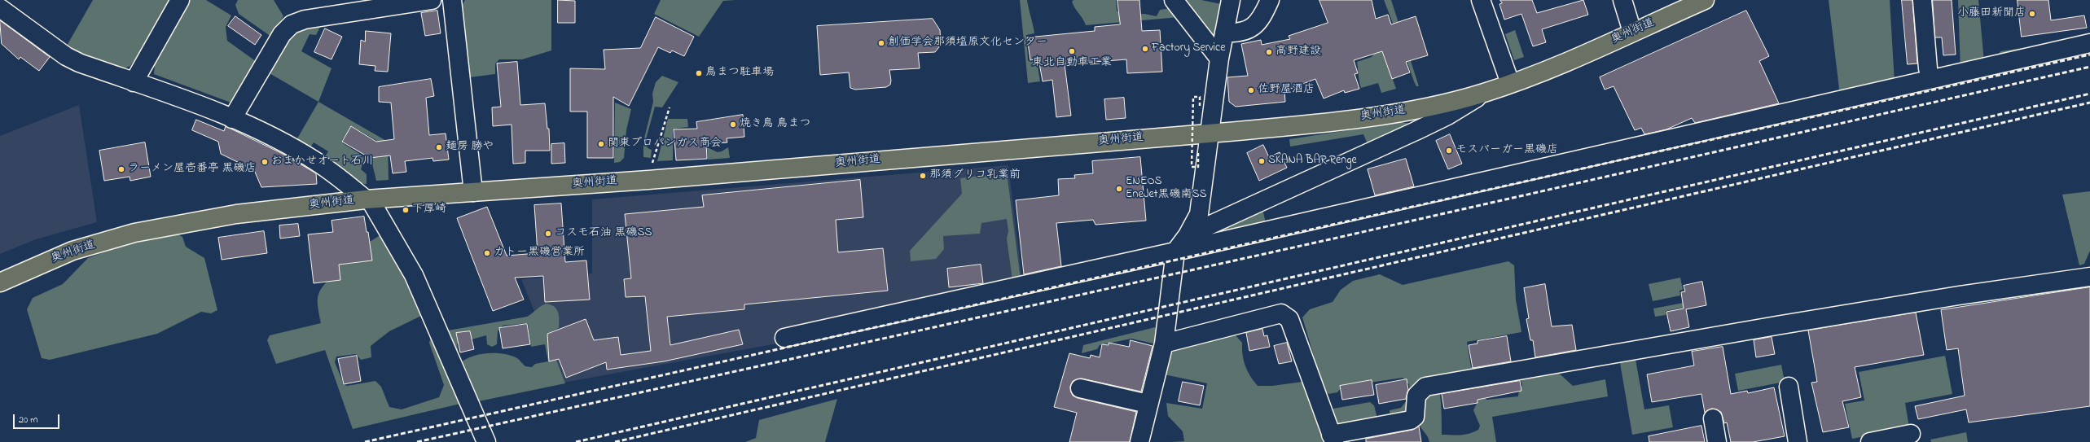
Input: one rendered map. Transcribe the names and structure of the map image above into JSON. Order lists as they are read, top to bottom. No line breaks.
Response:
{"streets":{"main road":["奥州街道"]},"places":["小藤田新聞店","創価学会那須塩原文化センター","Factory Service","東北自動車工業","高野建設","鳥まつ駐車場","佐野屋酒店","焼き鳥 鳥まつ","関東プロパンガス商会","麺房 勝や","モスバーガー黒磯店","SKANA BAR Renge","おまかせオート石川","ラーメン屋壱番亭 黒磯店","那須グリコ乳業前","ENEOS EneJet黒磯南SS","下厚崎","コスモ石油 黒磯SS","カトー黒磯営業所"],"scale_bar":"20 m"}
